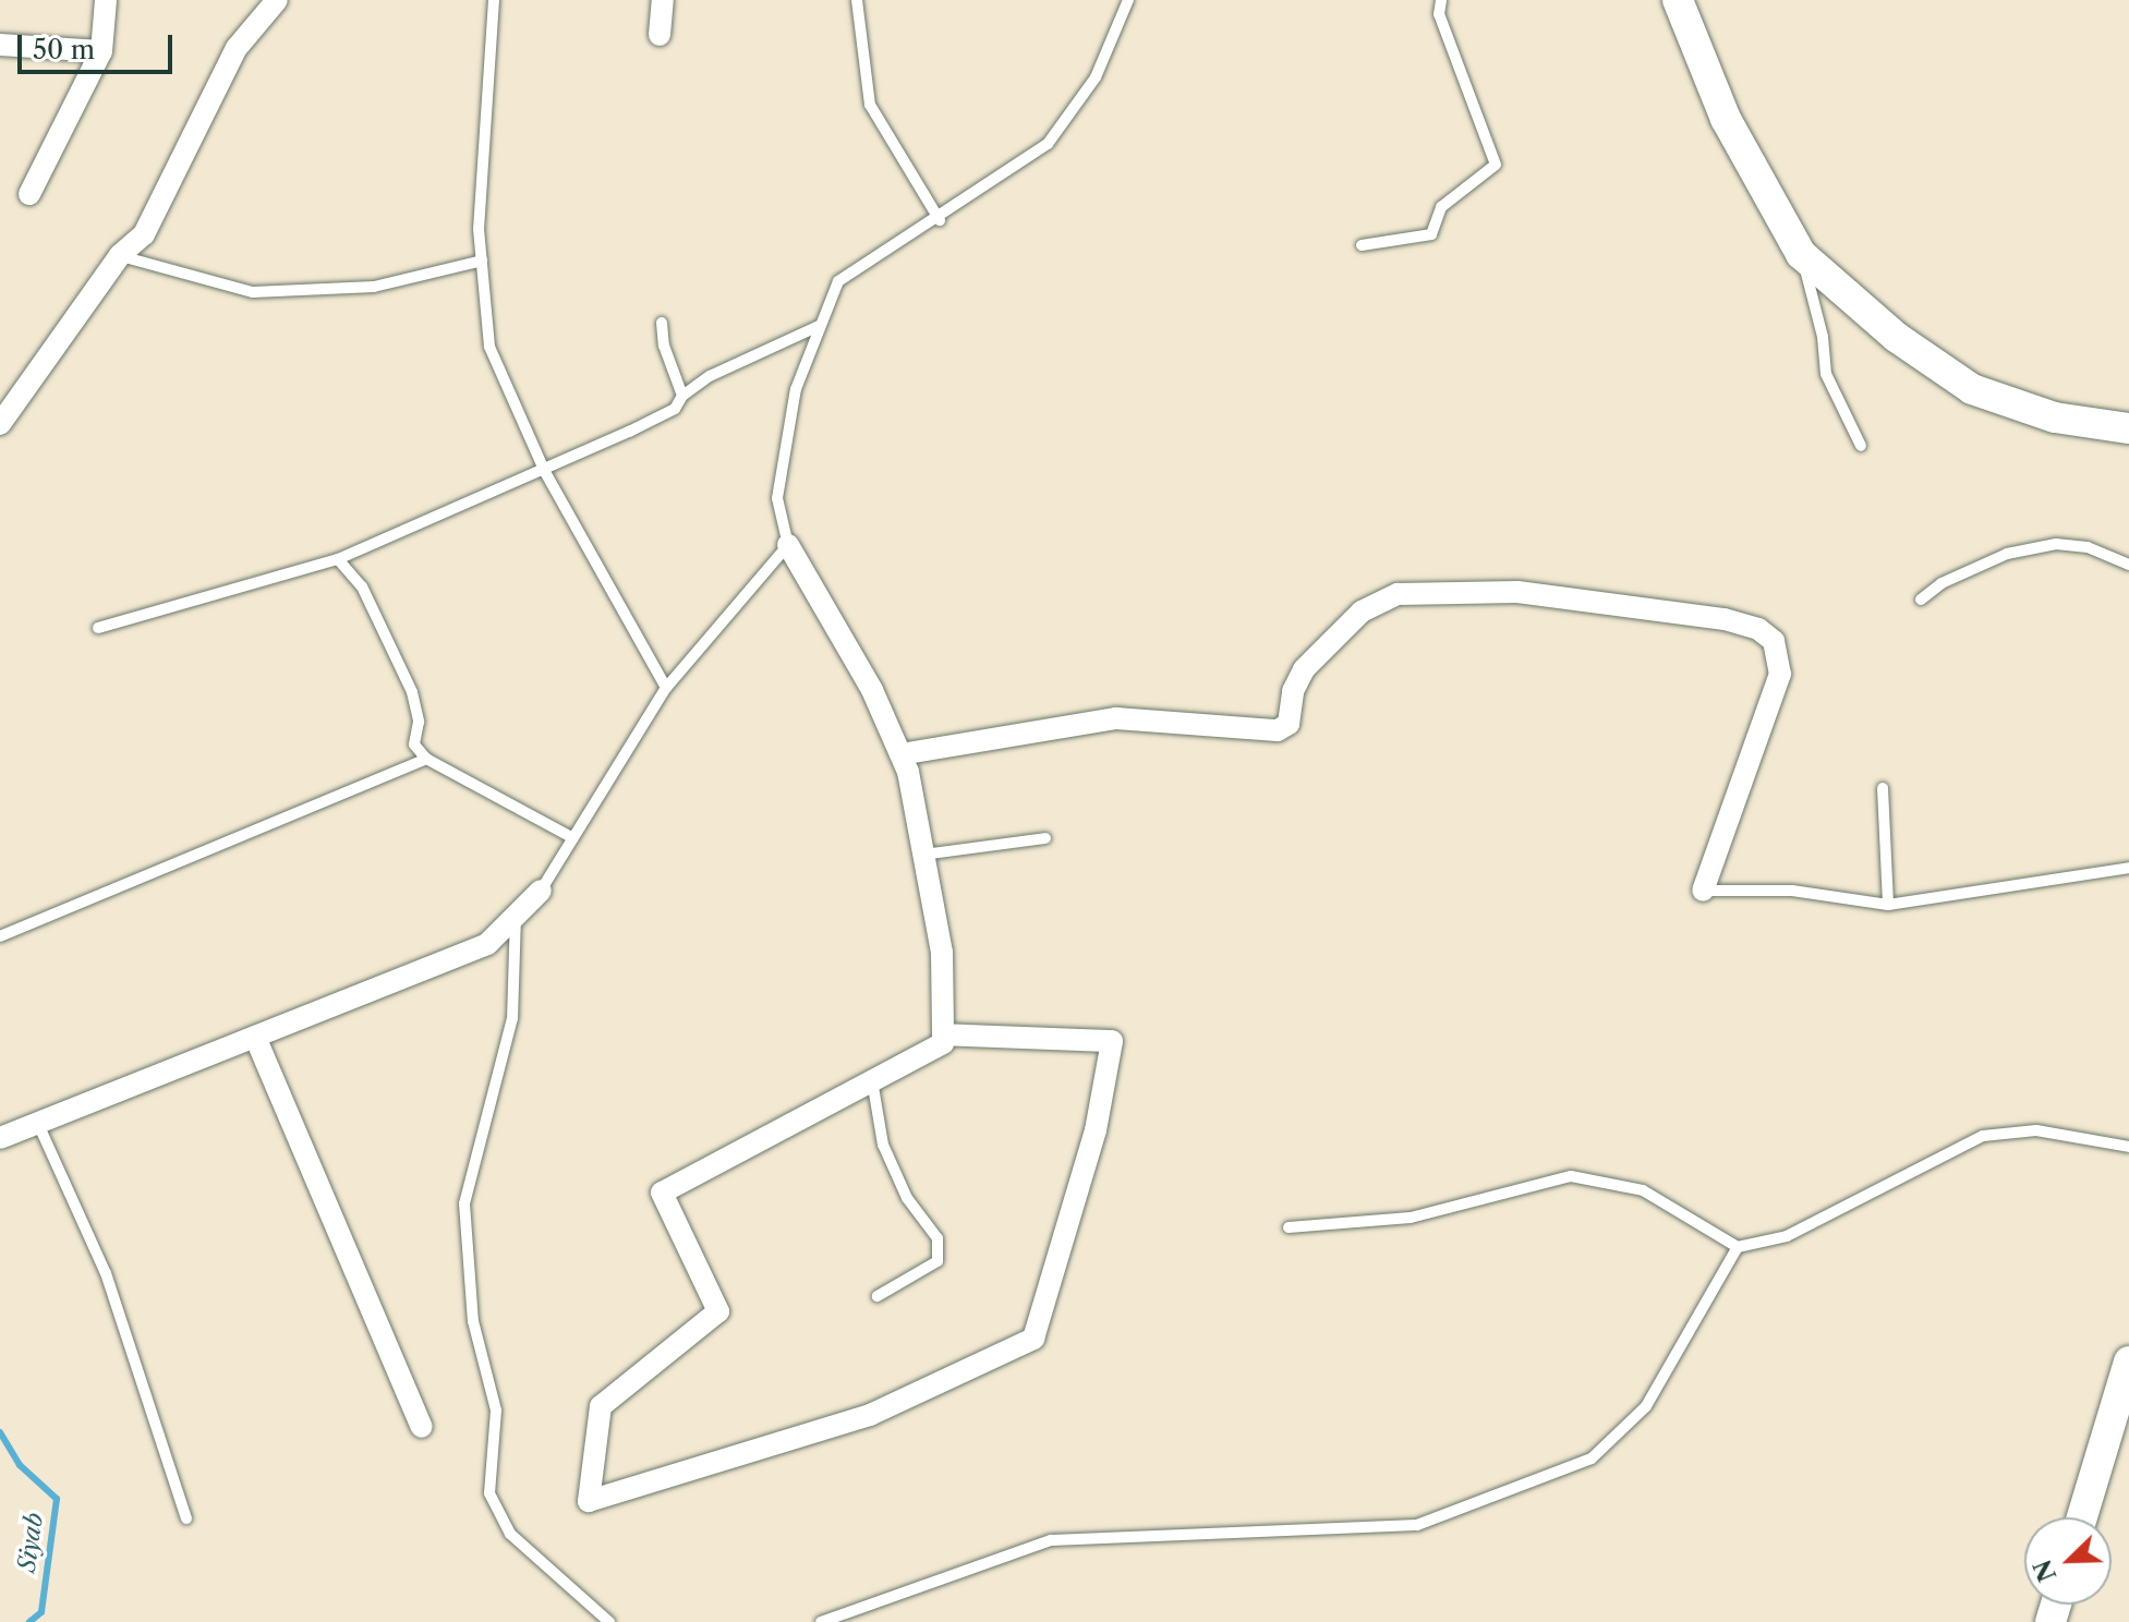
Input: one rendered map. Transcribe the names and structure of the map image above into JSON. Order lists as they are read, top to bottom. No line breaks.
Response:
{"water":["Siyab"],"scale_bar":"50 m","north":"bottom left"}
